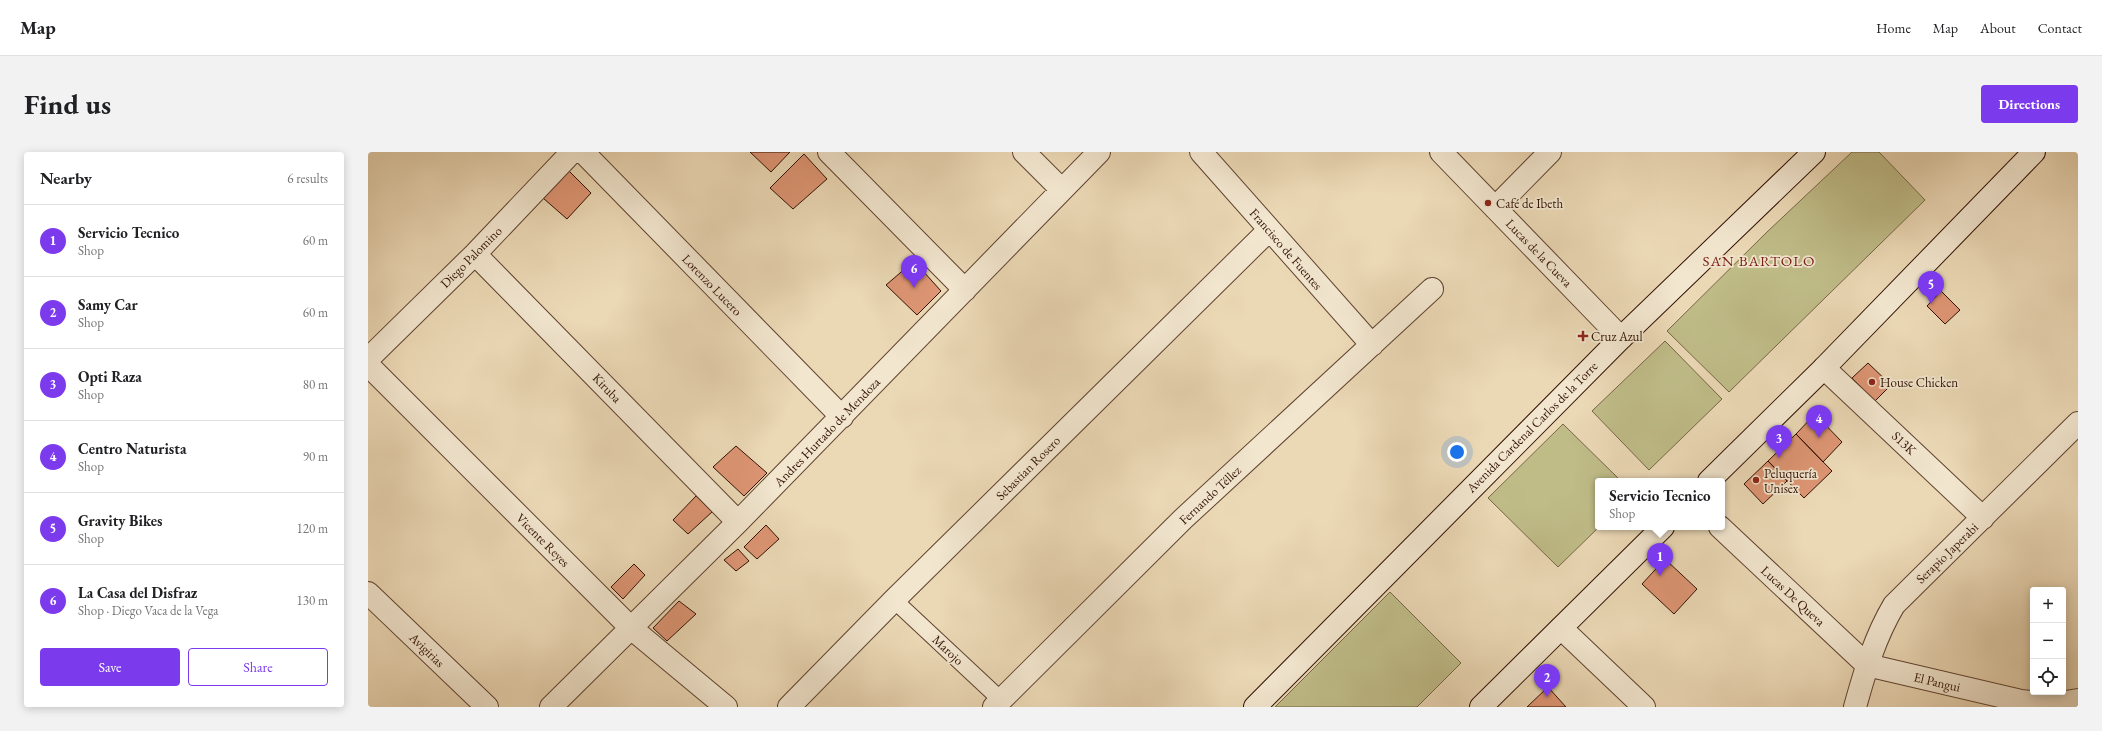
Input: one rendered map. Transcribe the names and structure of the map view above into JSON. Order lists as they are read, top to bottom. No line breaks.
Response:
{"streets":{"street":["Francisco de Fuentes","Lucas de la Cueva","Diego Palomino","Lorenzo Lucero","Kiruba","Avenida Cardenal Carlos de la Torre","Andres Hurtado de Mendoza","S13K","Sebastian Rosero","Fernando Téllez","Vicente Reyes","Serapio Japerabi","Lucas De Queva","Avigirias","El Pangui"],"lane":["Marojo"]},"crossings":[["Francisco de Fuentes","Sebastian Rosero"],["Francisco de Fuentes","Fernando Téllez"],["Lucas de la Cueva","Avenida Cardenal Carlos de la Torre"],["Diego Palomino","Kiruba"],["Lorenzo Lucero","Andres Hurtado de Mendoza"],["Kiruba","Andres Hurtado de Mendoza"],["Andres Hurtado de Mendoza","Vicente Reyes"],["S13K","Serapio Japerabi"],["Sebastian Rosero","Marojo"],["Fernando Téllez","Marojo"],["Serapio Japerabi","Lucas De Queva"],["Serapio Japerabi","El Pangui"],["Lucas De Queva","El Pangui"]],"districts":["SAN BARTOLO"],"places":{"other":["Café de Ibeth","House Chicken","Peluquería Unisex"],"health":["Cruz Azul"]},"page":{"header":"Map","nav":["Home","Map","About","Contact"],"buttons":["Directions",["Save","Share"]],"title":"Find us","heading":["Nearby","6 results"],"list":[{"mark":"1","name":"Servicio Tecnico","note":"Shop","value":"60 m"},{"mark":"2","name":"Samy Car","note":"Shop","value":"60 m"},{"mark":"3","name":"Opti Raza","note":"Shop","value":"80 m"},{"mark":"4","name":"Centro Naturista","note":"Shop","value":"90 m"},{"mark":"5","name":"Gravity Bikes","note":"Shop","value":"120 m"},{"mark":"6","name":"La Casa del Disfraz","note":"Shop · Diego Vaca de la Vega","value":"130 m"}],"pins":["6","5","4","3","1","2"],"popup":["Servicio Tecnico","Shop"],"map_buttons":["+","−"]}}
